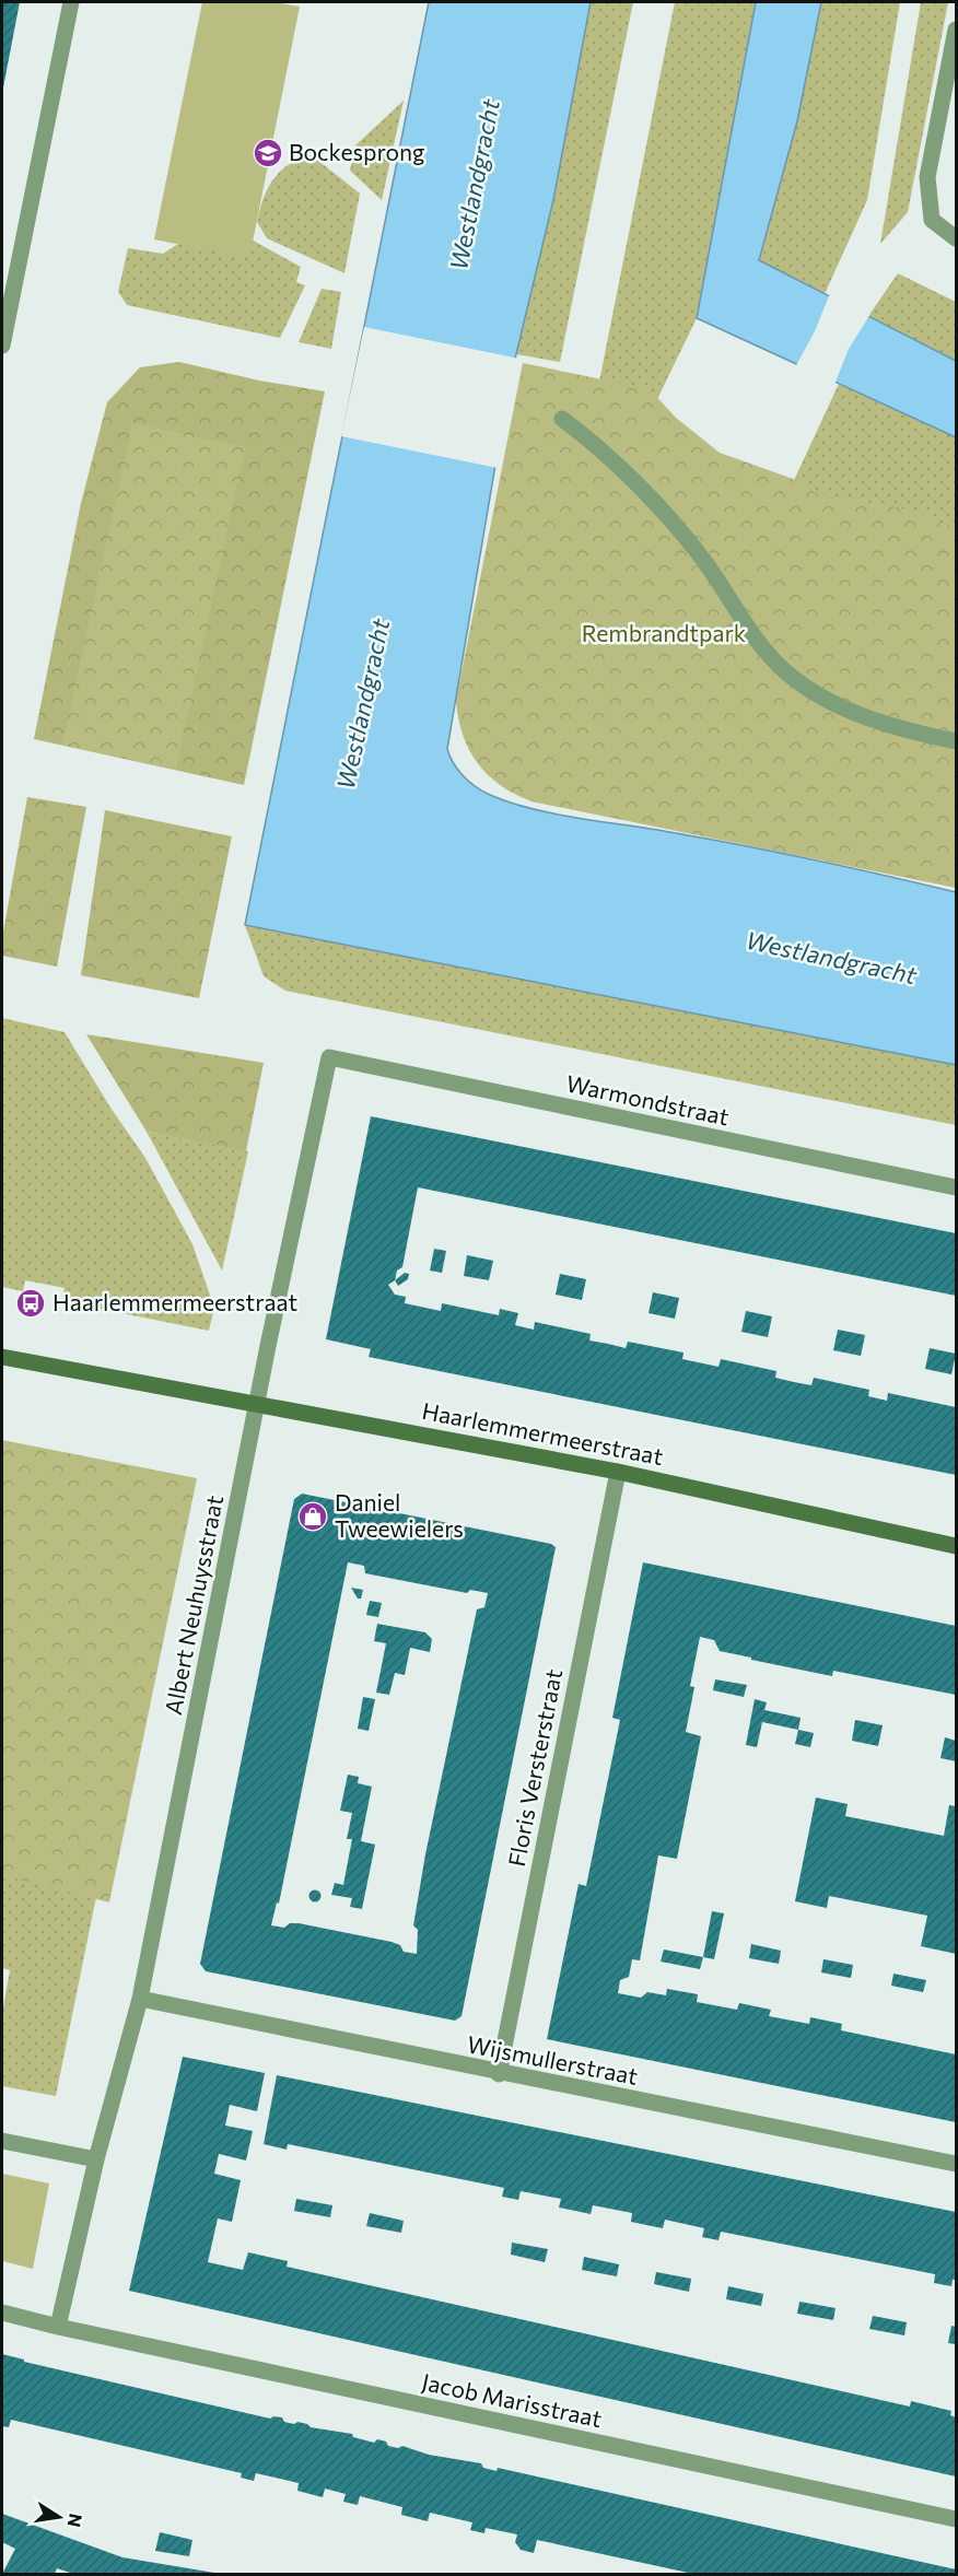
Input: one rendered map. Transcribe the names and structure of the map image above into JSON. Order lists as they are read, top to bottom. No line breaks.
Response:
{"streets":{"main road":["Haarlemmermeerstraat"],"street":["Warmondstraat","Albert Neuhuysstraat","Floris Versterstraat","Wijsmullerstraat","Jacob Marisstraat"]},"crossings":[["Warmondstraat","Albert Neuhuysstraat"],["Haarlemmermeerstraat","Albert Neuhuysstraat"],["Haarlemmermeerstraat","Floris Versterstraat"],["Albert Neuhuysstraat","Wijsmullerstraat"],["Albert Neuhuysstraat","Jacob Marisstraat"],["Floris Versterstraat","Wijsmullerstraat"]],"water":["Westlandgracht"],"parks":["Rembrandtpark"],"places":{"school or university":["Bockesprong"],"bus stop":["Haarlemmermeerstraat"],"shop":["Daniel Tweewielers"]},"north":"right"}
